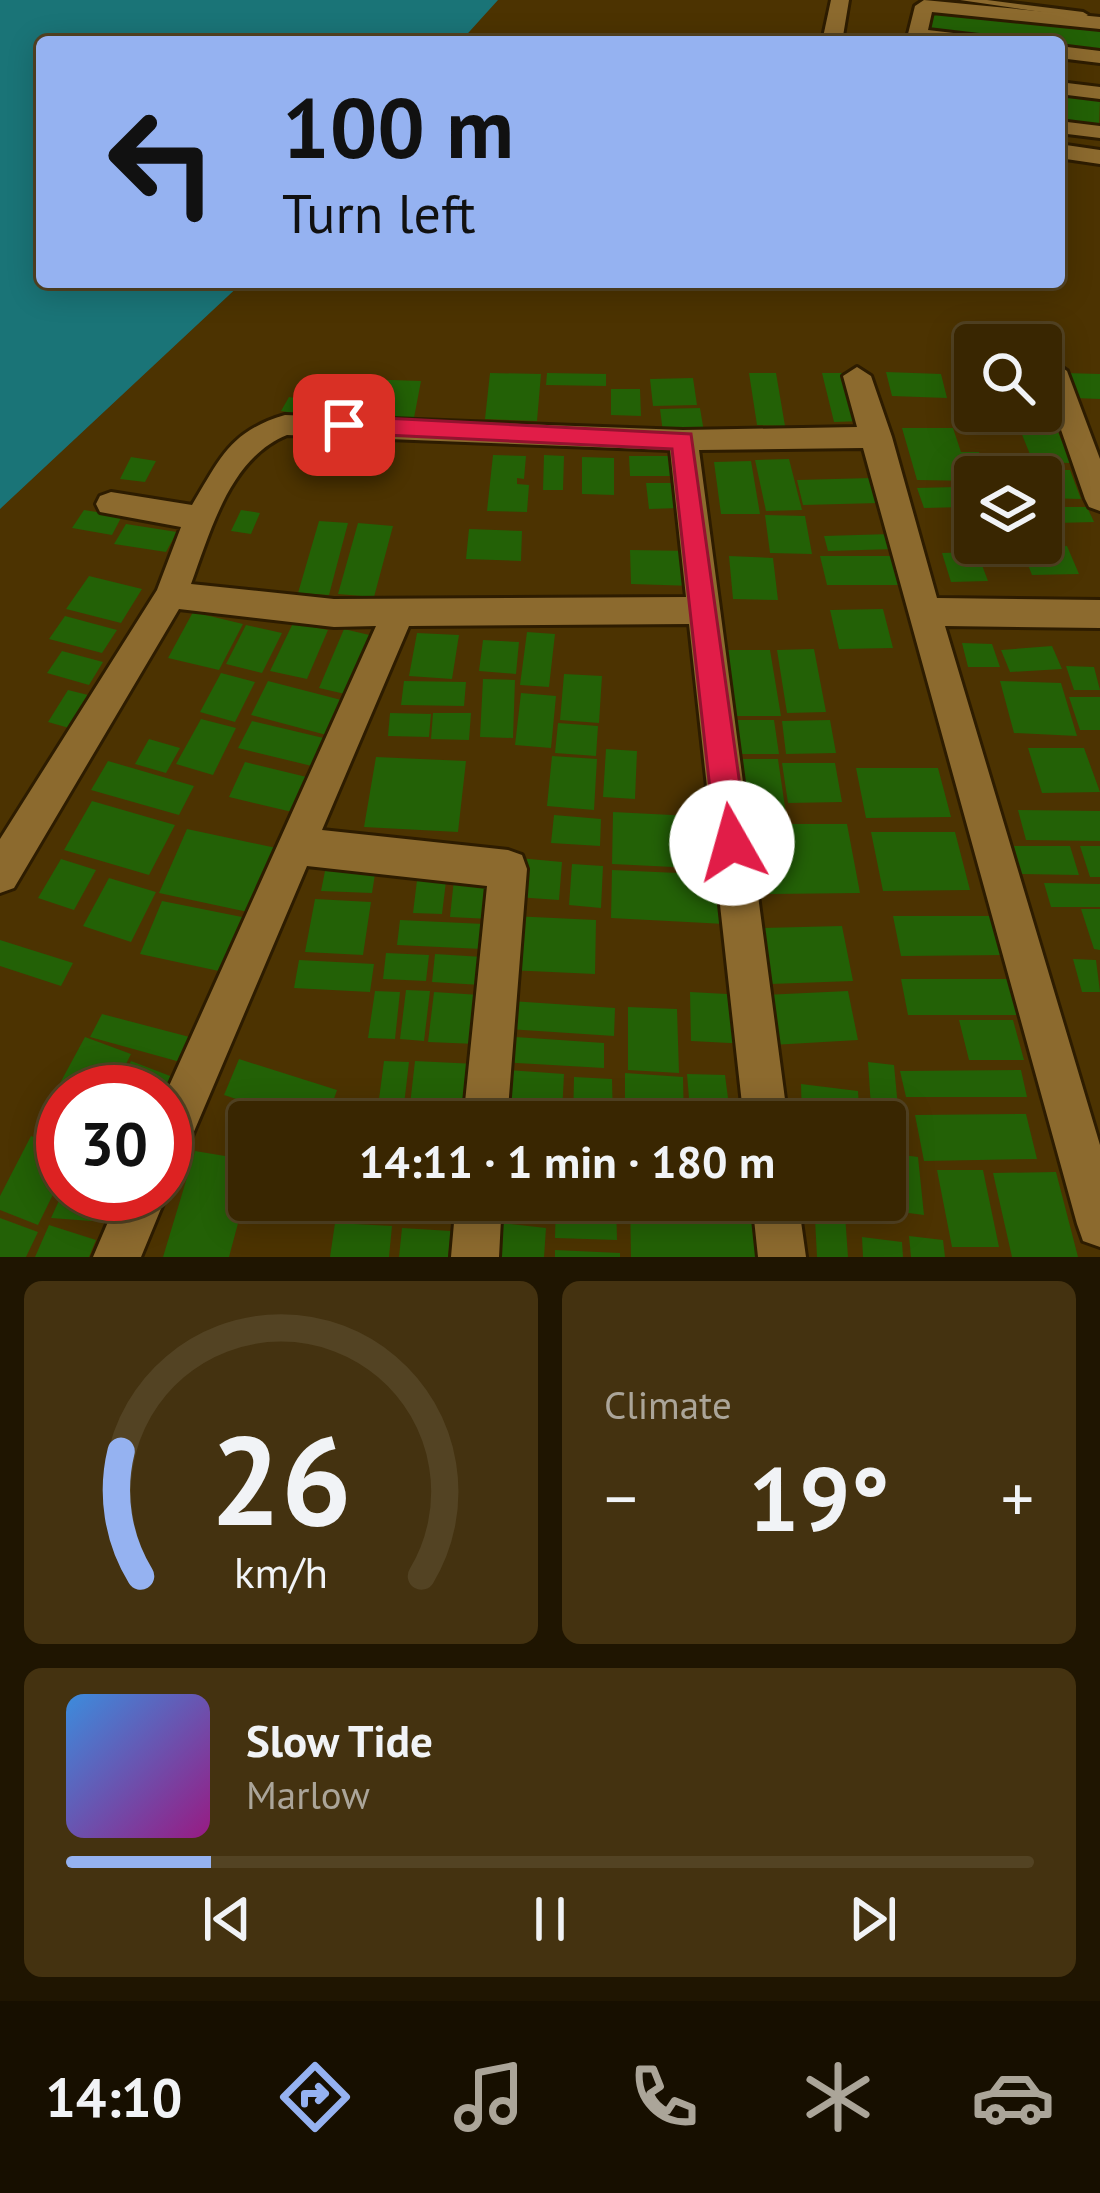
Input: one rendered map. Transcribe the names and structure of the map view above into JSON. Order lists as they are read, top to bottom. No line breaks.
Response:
{"page":{"turn":["100 m","Turn left"],"limit":"30","trip":"14:11 · 1 min · 180 m","tile":"Climate","heat":["−","19°","+"],"song":["Slow Tide","Marlow"],"tabs":"14:10","gauge":["26","km/h"]}}
